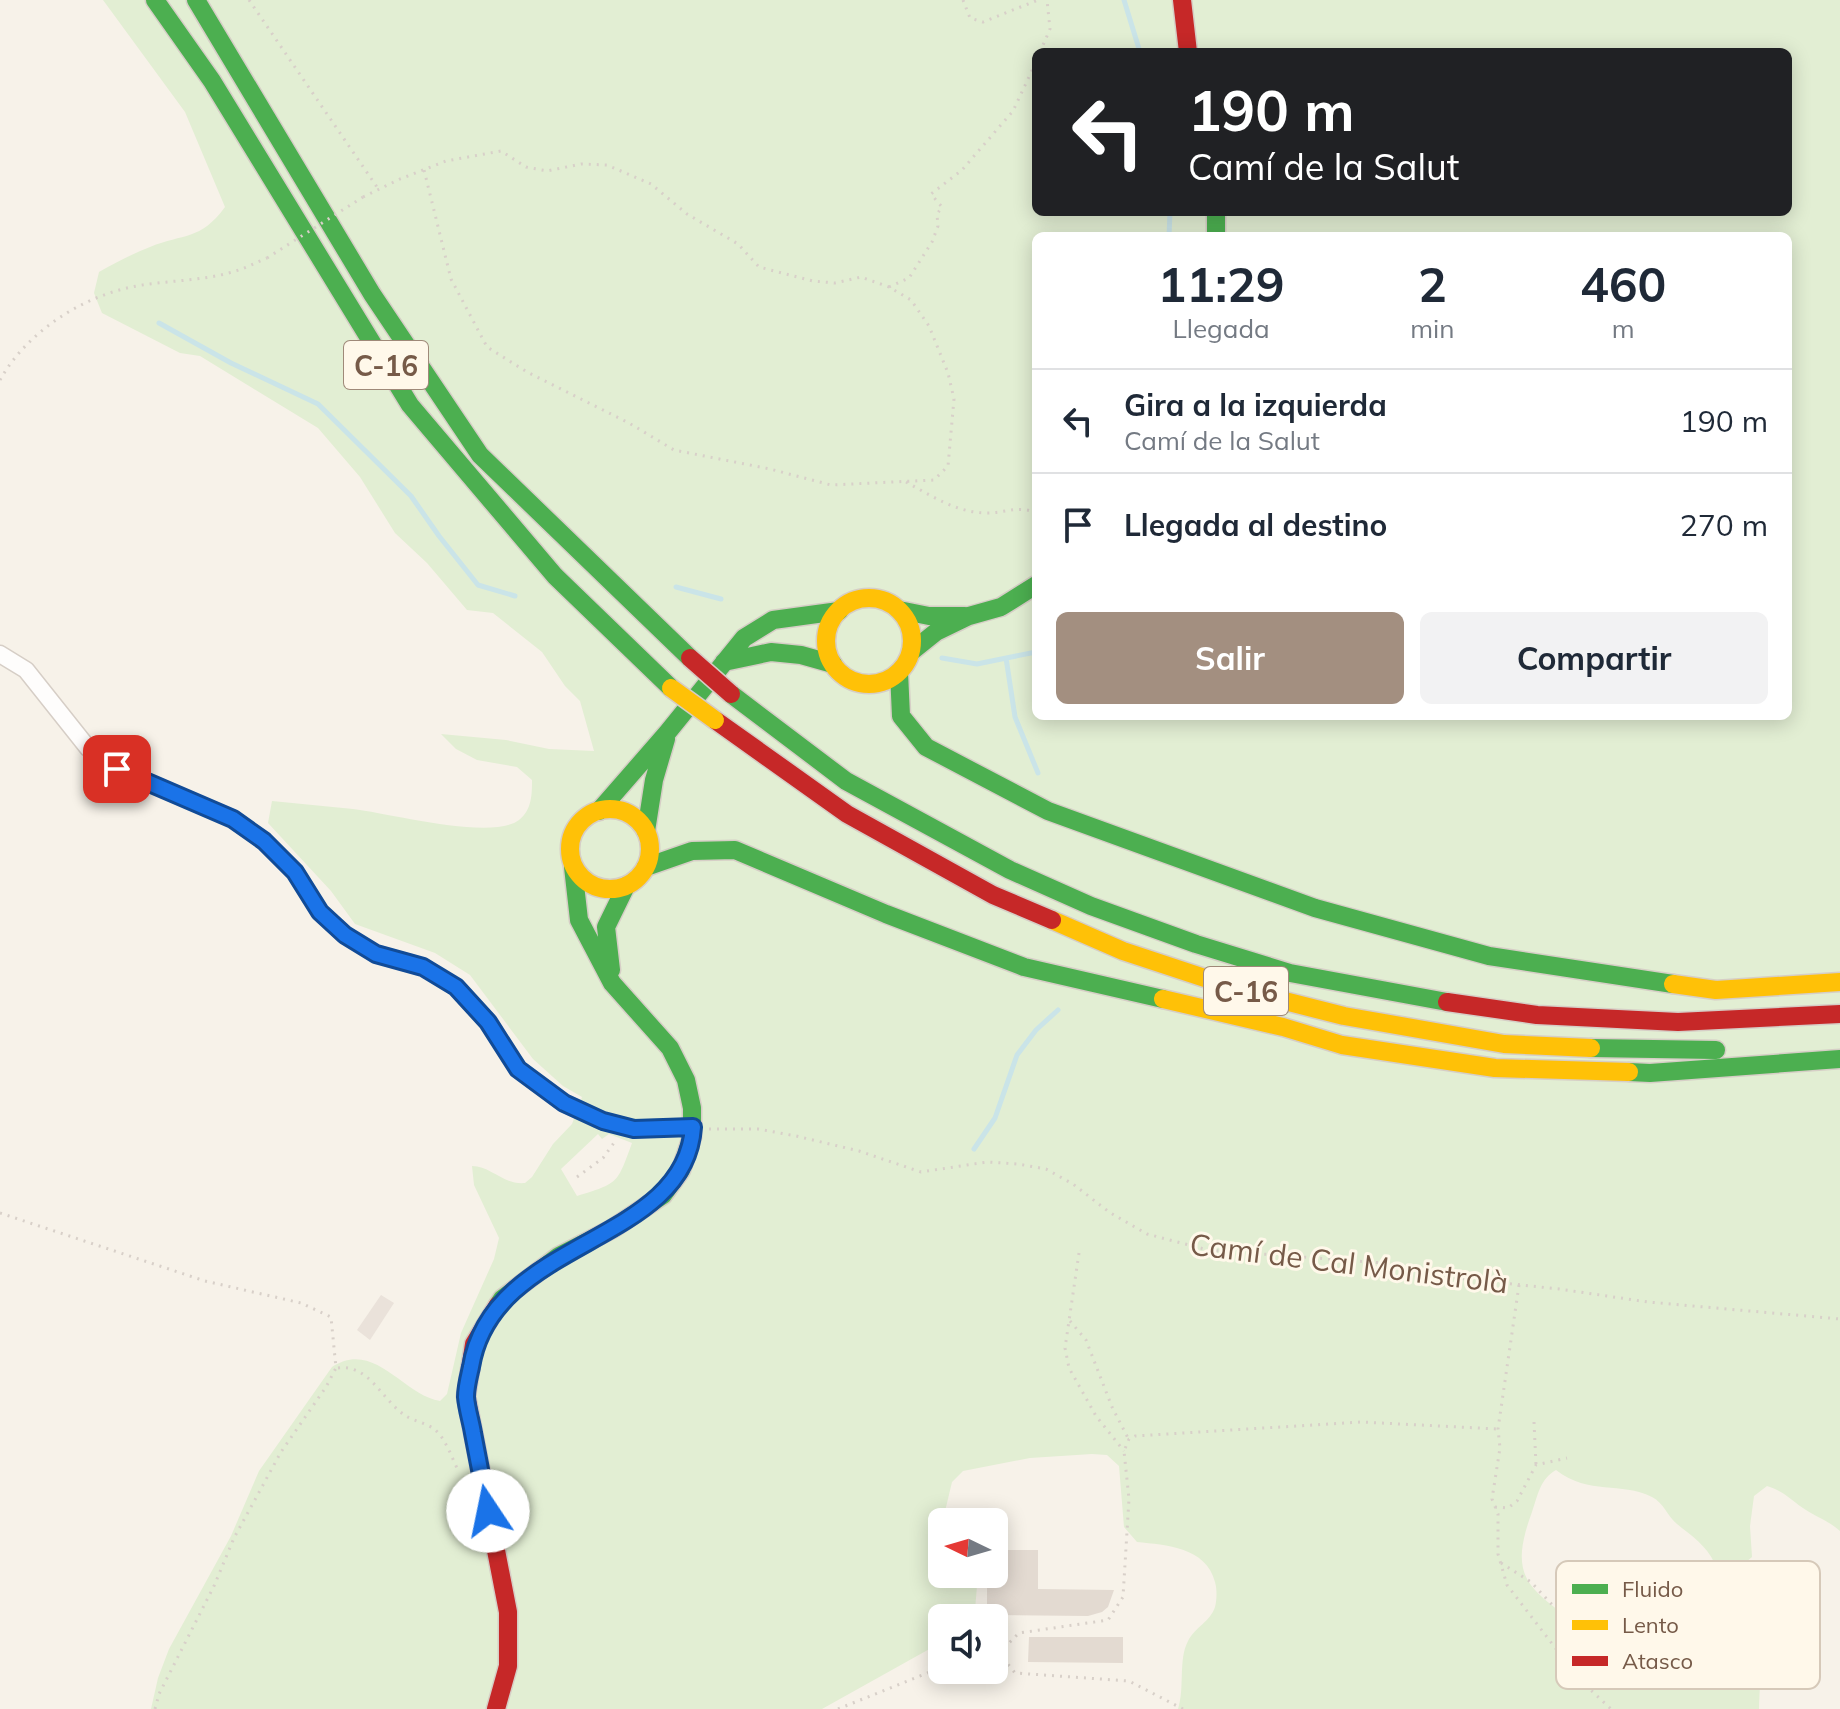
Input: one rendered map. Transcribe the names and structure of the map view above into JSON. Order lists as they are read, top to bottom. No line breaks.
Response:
{"streets":{"main road":["C-16"],"path":["Camí de Cal Monistrolà"]},"legend":["Fluido","Lento","Atasco"],"north":"left","page":{"turn":["190 m","Camí de la Salut"],"eta":["11:29","Llegada","2","min","460","m"],"list":[{"name":"Gira a la izquierda","note":"Camí de la Salut","value":"190 m"},{"name":"Llegada al destino","value":"270 m"}],"buttons":["Salir","Compartir"]}}
